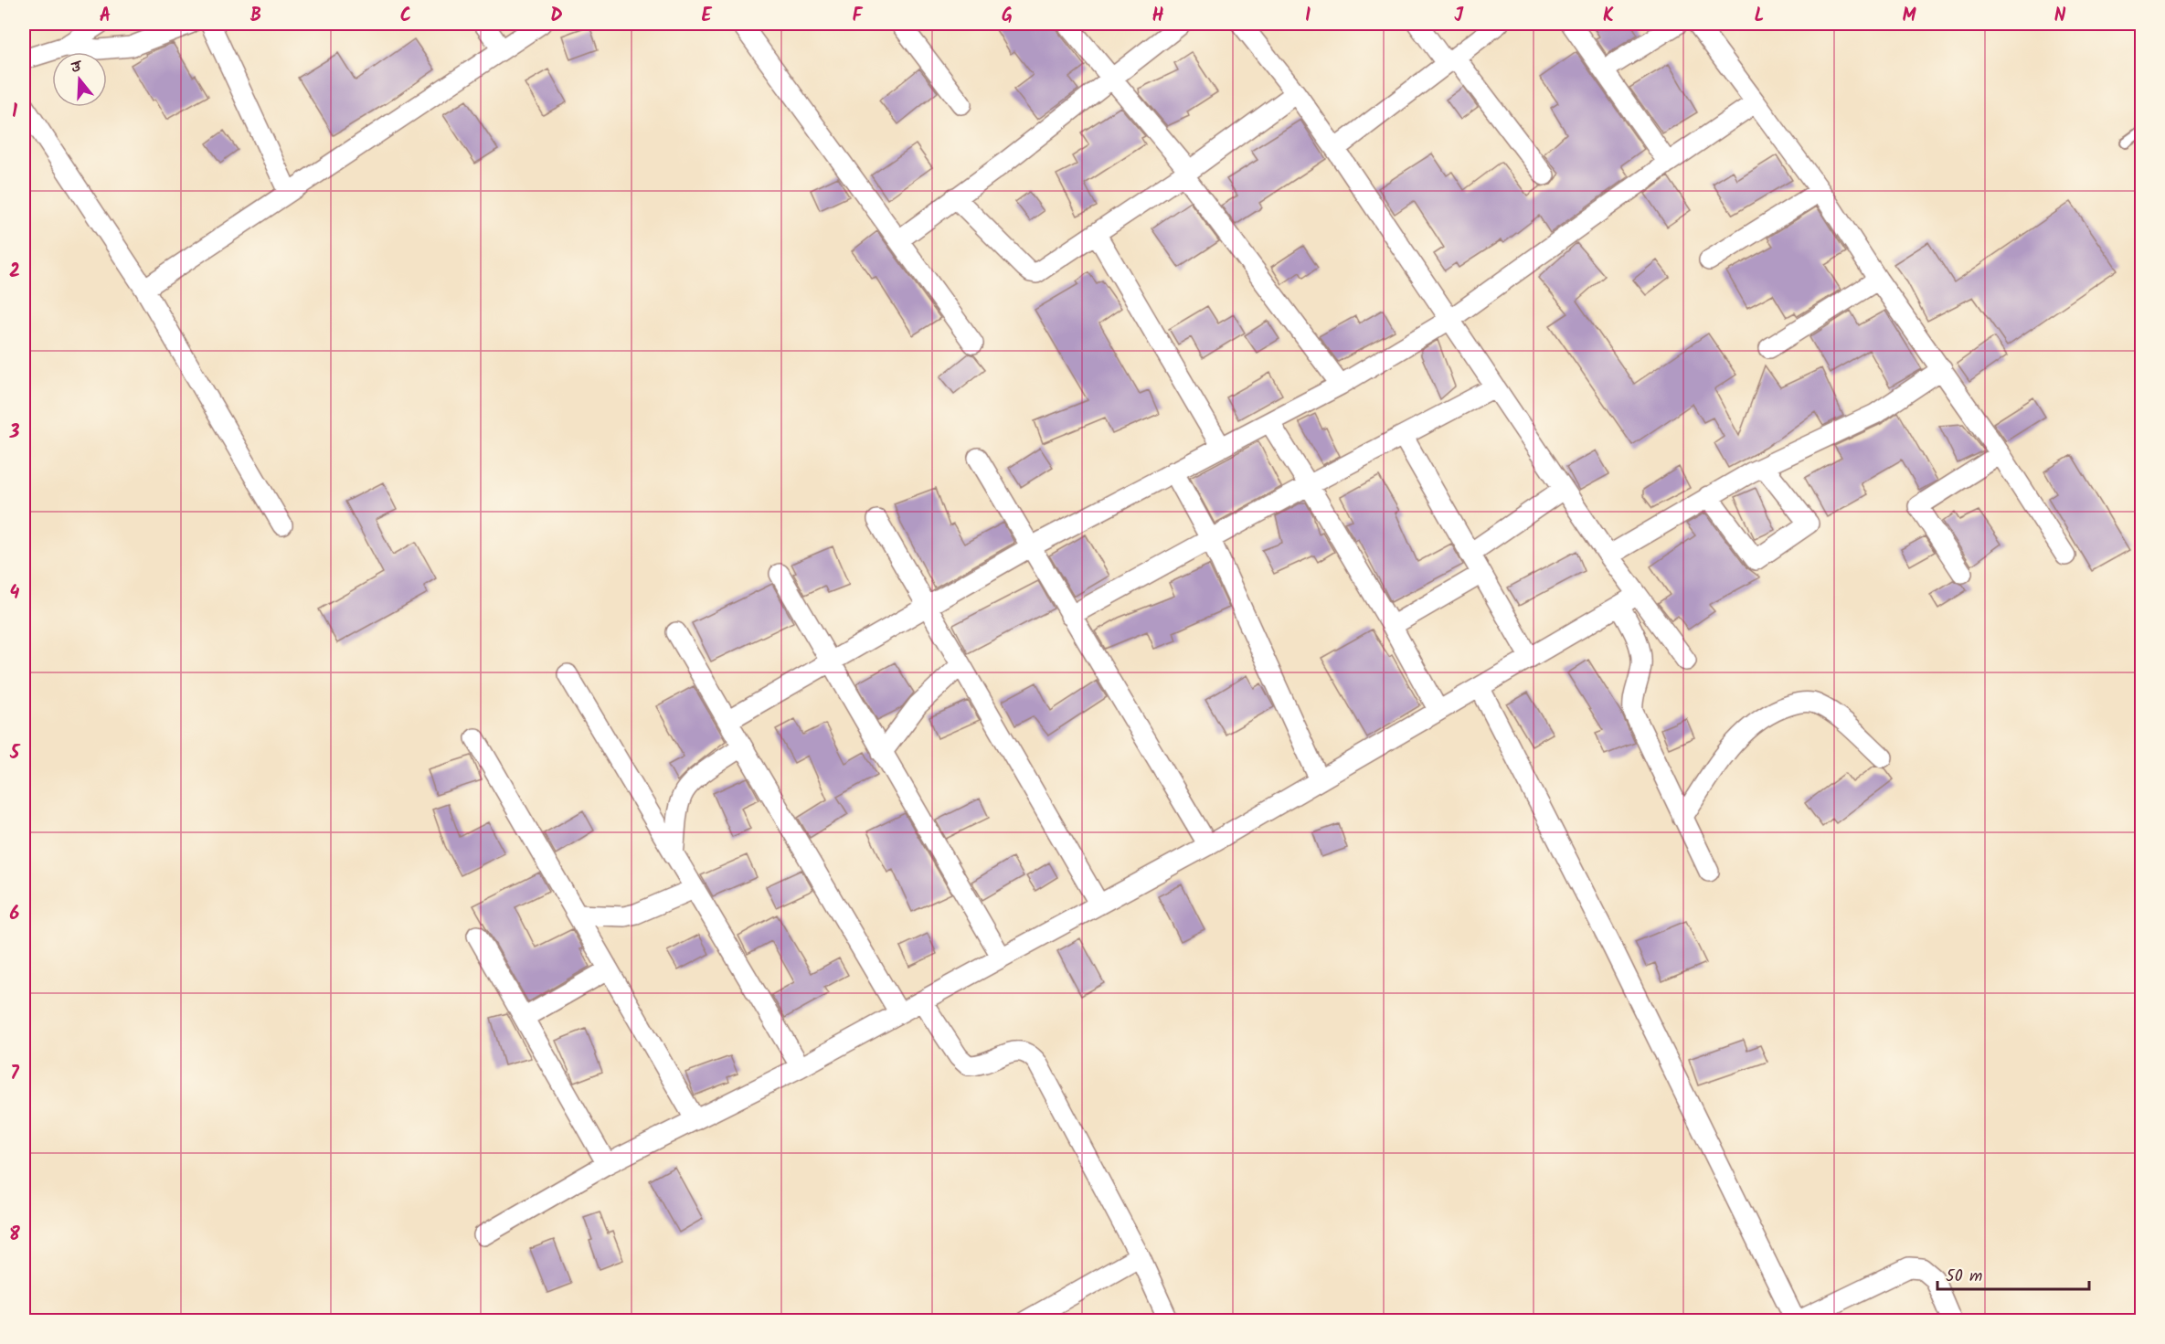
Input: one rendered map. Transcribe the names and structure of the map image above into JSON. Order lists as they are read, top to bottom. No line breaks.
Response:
{"scale_bar":"50 m","north":"top","grid":{"columns":["A","B","C","D","E","F","G","H","I","J","K","L","M","N"],"rows":["1","2","3","4","5","6","7","8"]}}
